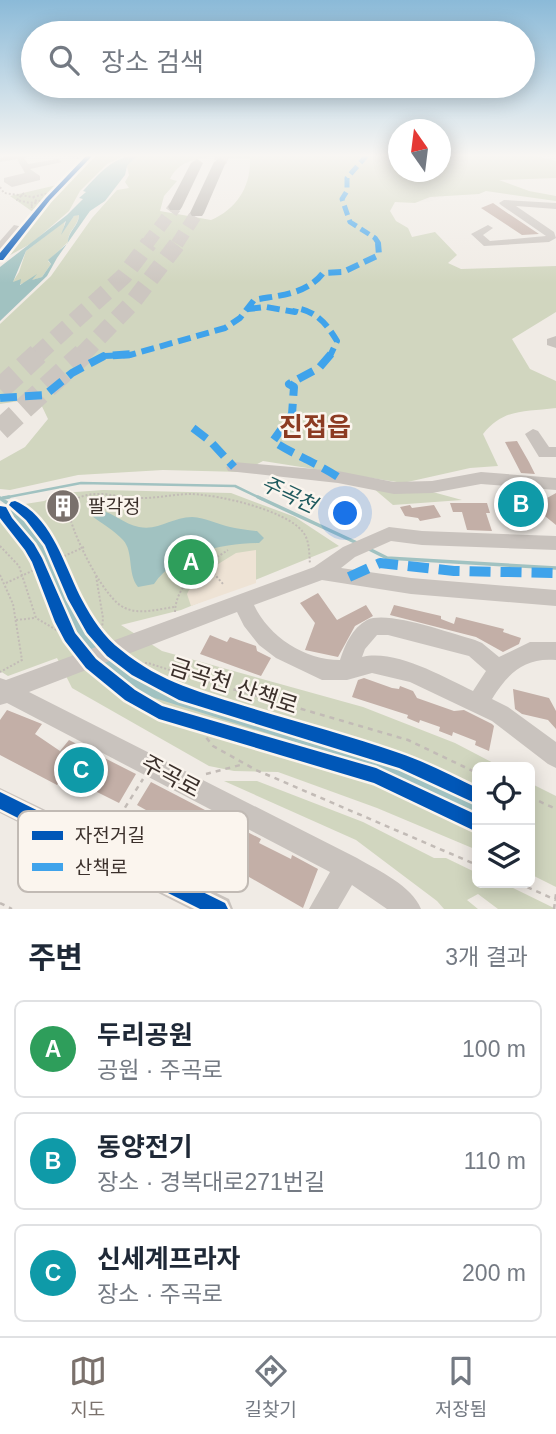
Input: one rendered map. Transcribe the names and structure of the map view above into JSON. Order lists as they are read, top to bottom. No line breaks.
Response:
{"streets":{"street":["주곡로"],"cycle path":["금곡천 산책로"]},"districts":["진접읍"],"water":["주곡천"],"places":{"building":["팔각정"]},"legend":["자전거길","산책로"],"north":"top","page":{"search":"장소 검색","pins":["B","A","C"],"heading":["주변","3개 결과"],"list":[{"mark":"A","name":"두리공원","note":"공원 · 주곡로","value":"100 m"},{"mark":"B","name":"동양전기","note":"장소 · 경복대로271번길","value":"110 m"},{"mark":"C","name":"신세계프라자","note":"장소 · 주곡로","value":"200 m"}],"nav":["지도","길찾기","저장됨"]}}
